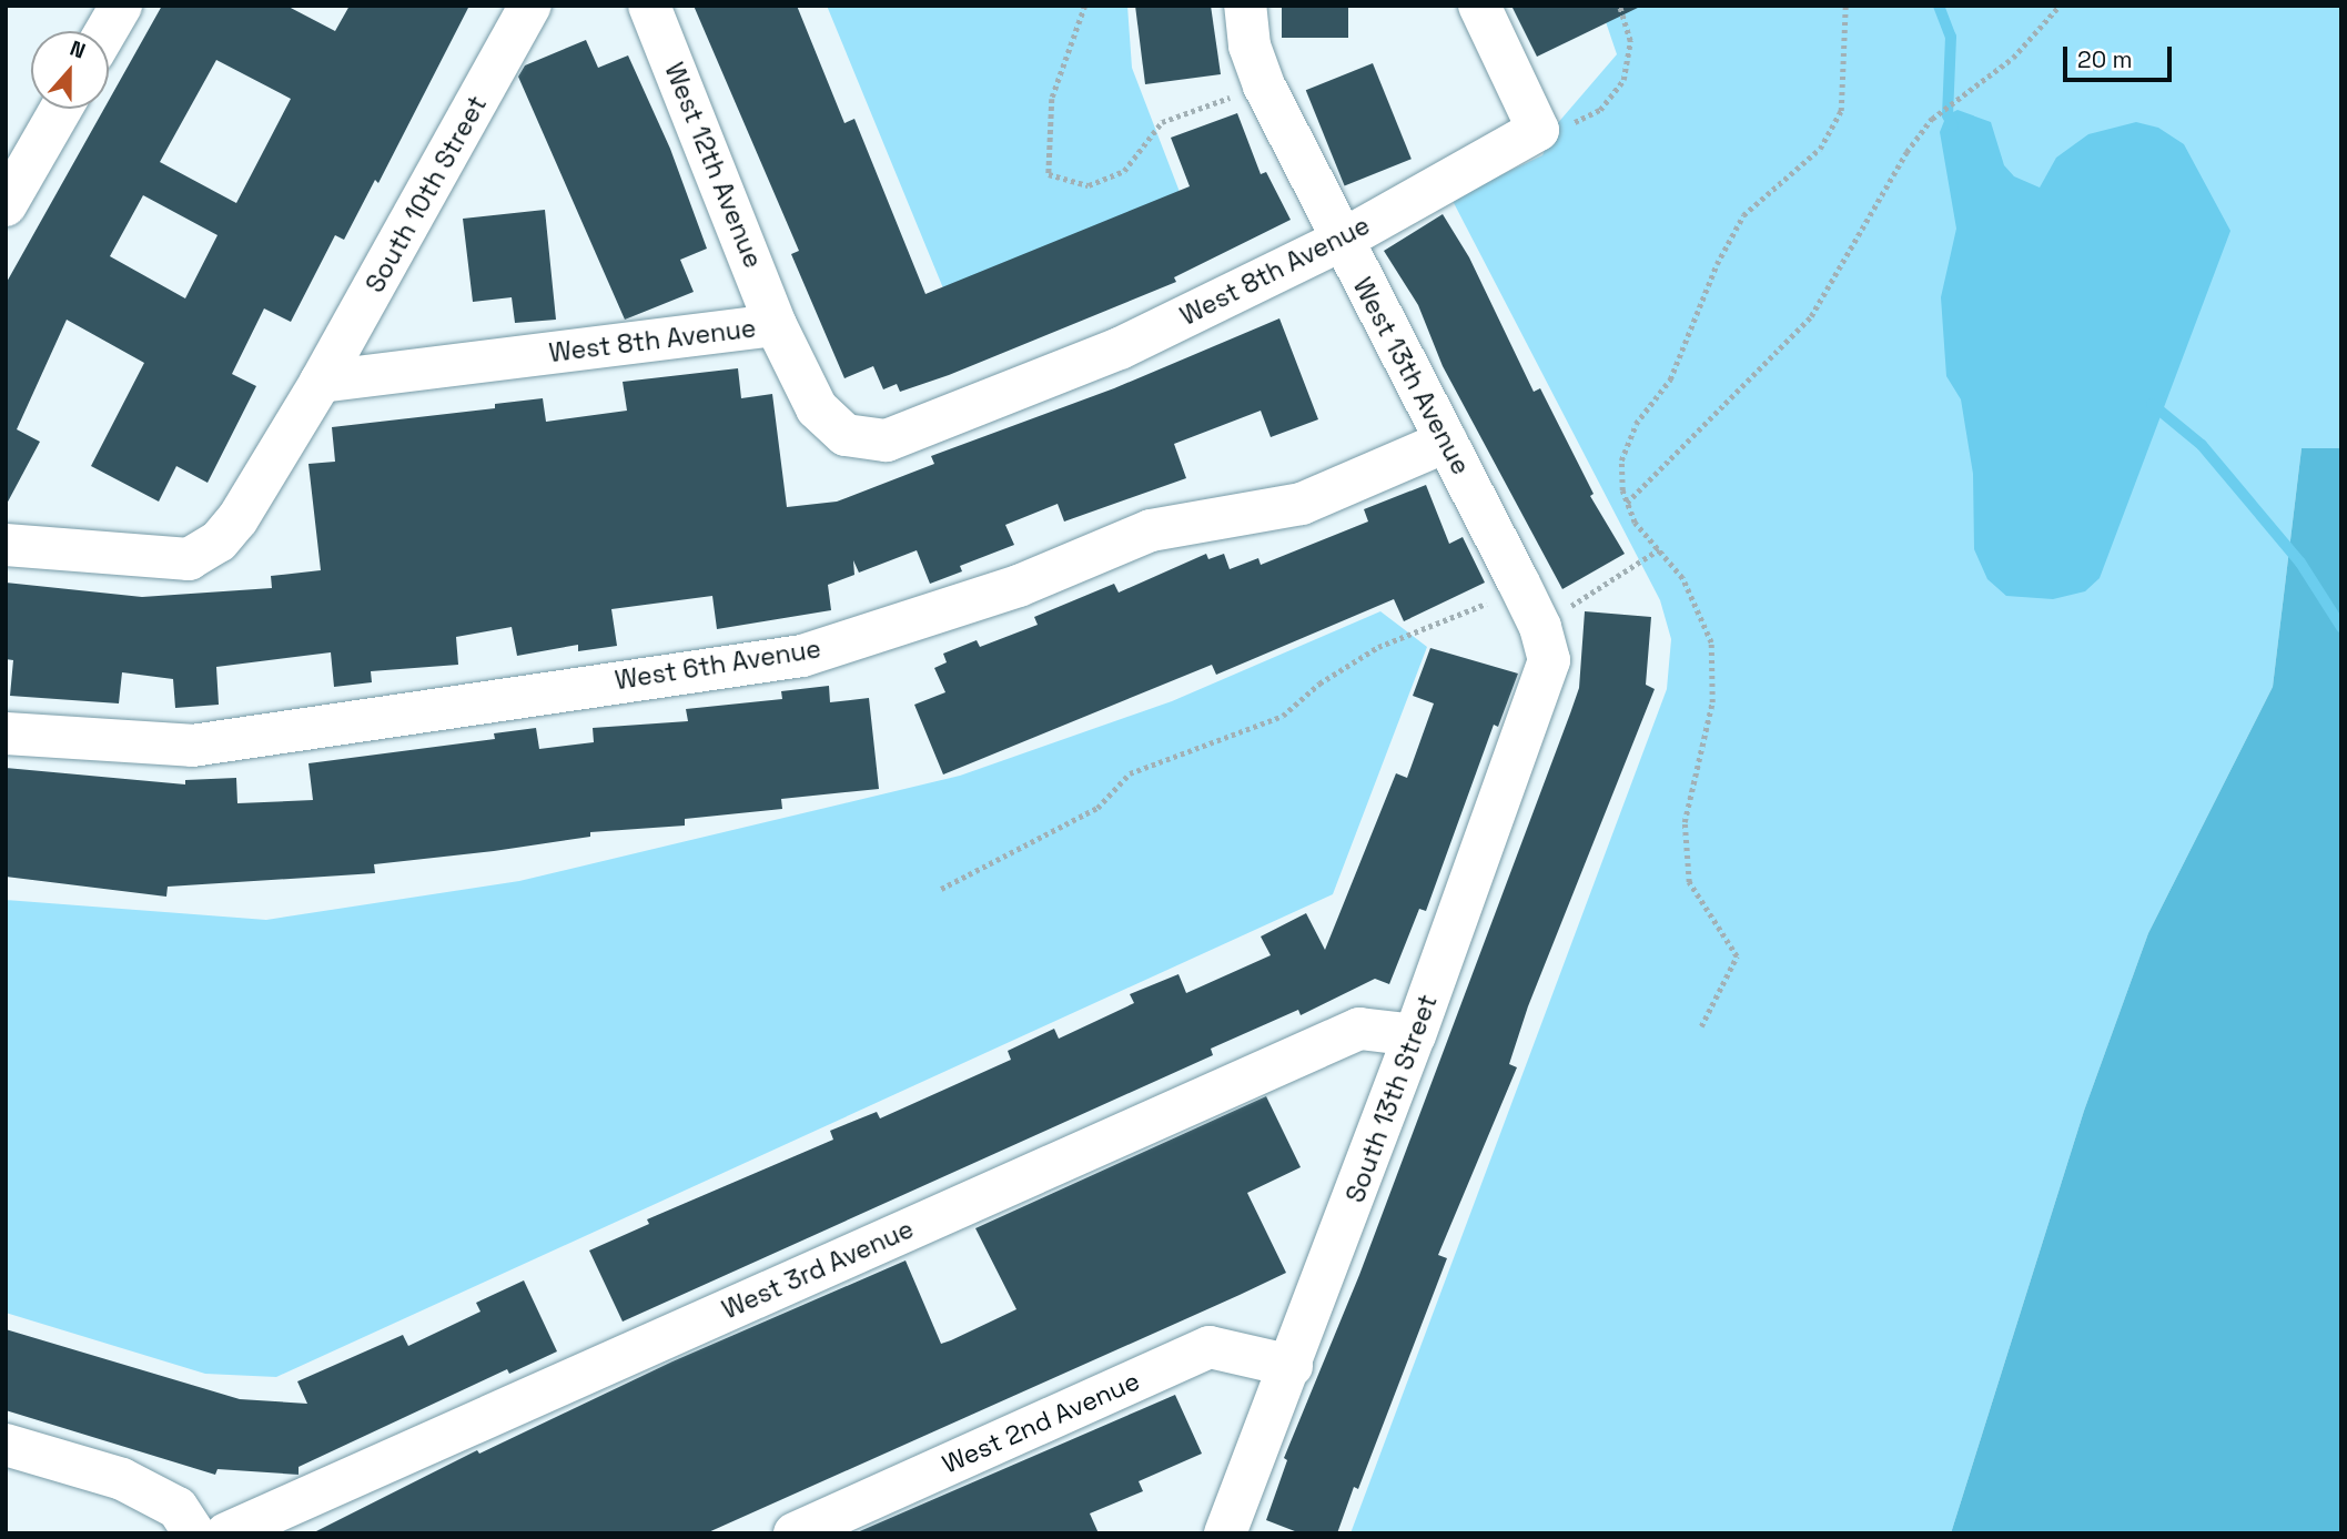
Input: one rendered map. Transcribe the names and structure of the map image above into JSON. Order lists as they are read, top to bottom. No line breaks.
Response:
{"streets":{"street":["West 12th Avenue","South 10th Street","West 8th Avenue","West 13th Avenue","West 6th Avenue","South 13th Street","West 3rd Avenue","West 2nd Avenue"]},"crossings":[["West 12th Avenue","West 8th Avenue"],["South 10th Street","West 8th Avenue"],["West 8th Avenue","West 13th Avenue"],["West 13th Avenue","West 6th Avenue"],["West 13th Avenue","South 13th Street"],["South 13th Street","West 3rd Avenue"],["South 13th Street","West 2nd Avenue"]],"scale_bar":"20 m","north":"top"}
